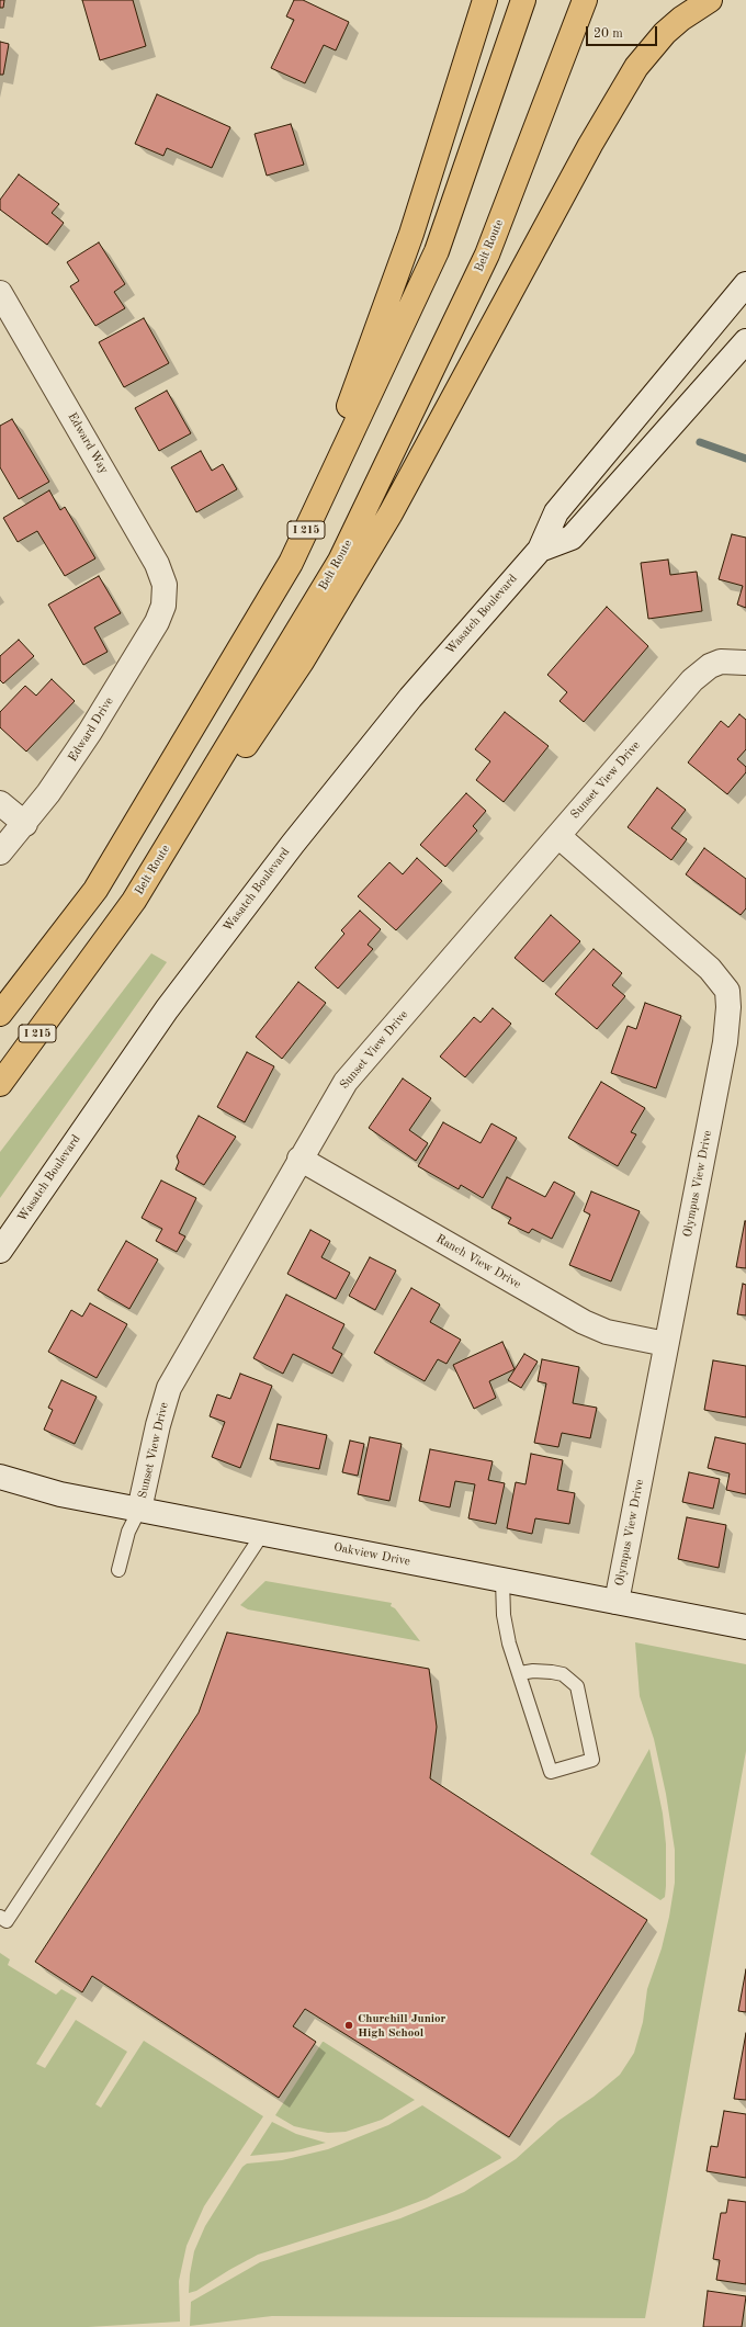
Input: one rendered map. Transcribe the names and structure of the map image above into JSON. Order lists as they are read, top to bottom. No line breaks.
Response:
{"streets":{"highway":["Belt Route","I 215"],"street":["Edward Way","Wasatch Boulevard","Edward Drive","Sunset View Drive","Olympus View Drive","Ranch View Drive","Oakview Drive"]},"crossings":[["Edward Way","Edward Drive"],["Sunset View Drive","Olympus View Drive"],["Sunset View Drive","Ranch View Drive"],["Sunset View Drive","Oakview Drive"],["Olympus View Drive","Ranch View Drive"],["Olympus View Drive","Oakview Drive"]],"places":["Churchill Junior High School"],"scale_bar":"20 m"}
